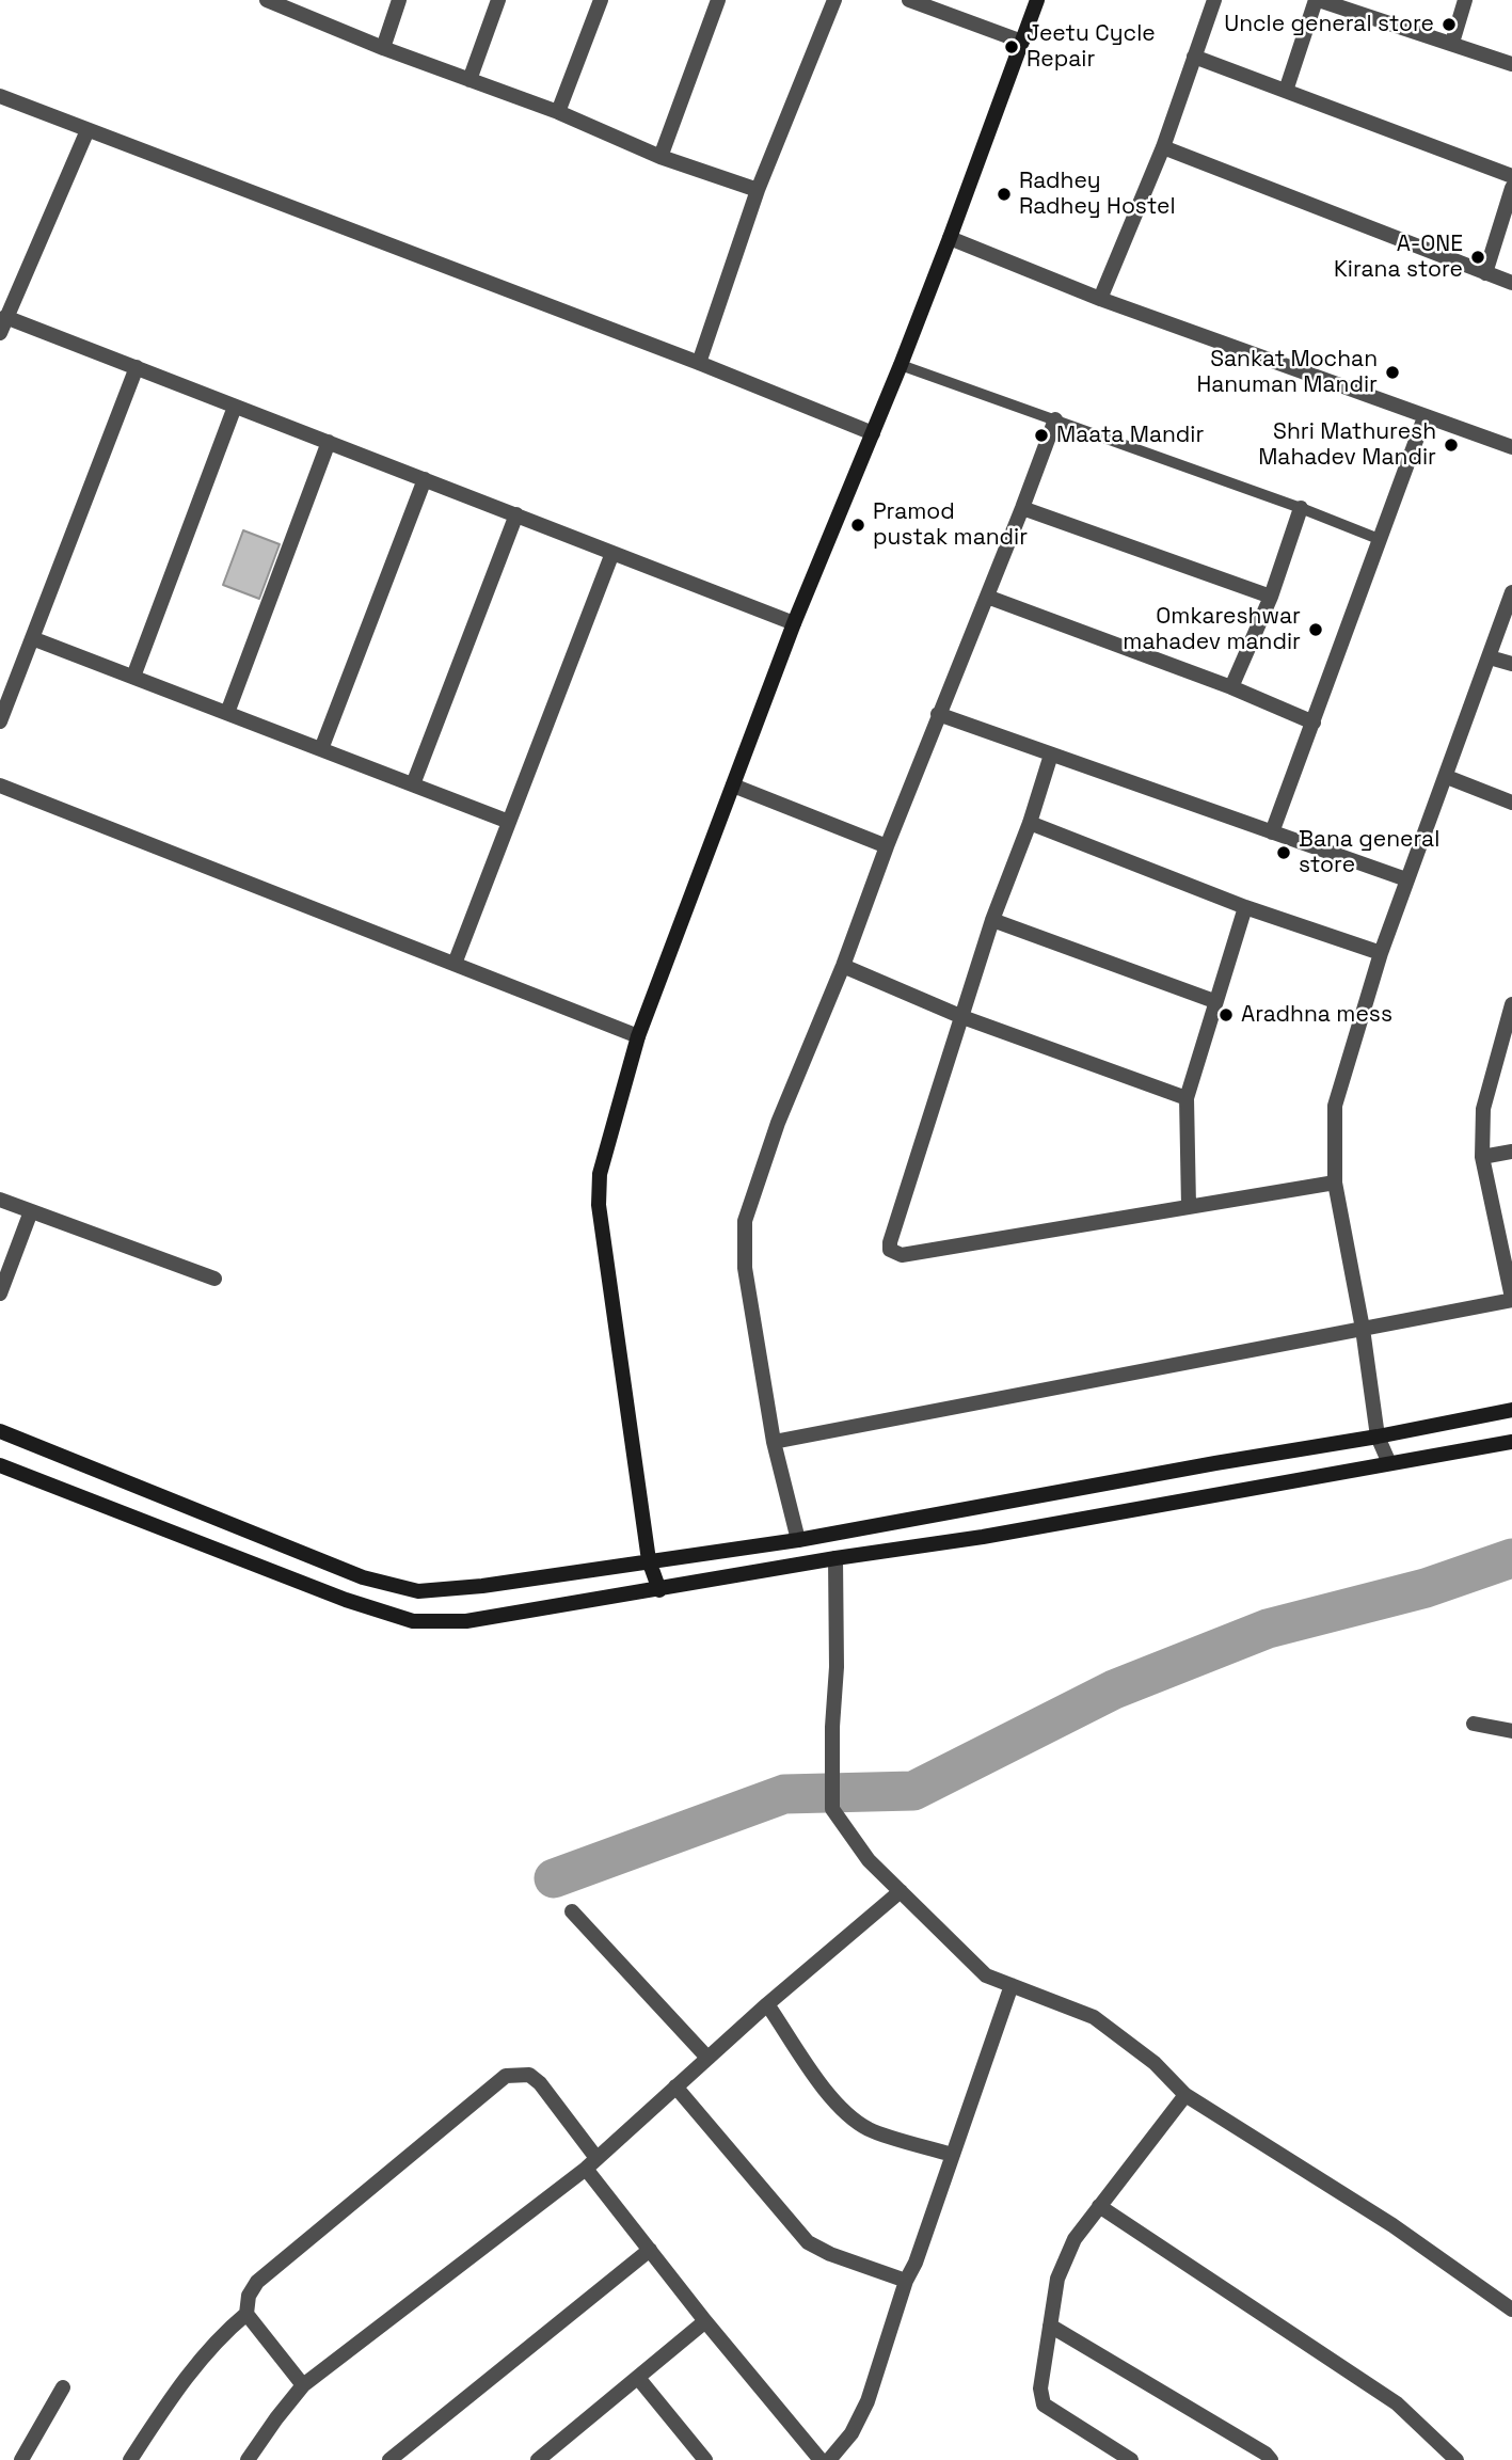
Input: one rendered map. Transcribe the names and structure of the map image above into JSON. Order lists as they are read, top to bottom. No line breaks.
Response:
{"places":["Uncle general store","Jeetu Cycle Repair","Radhey Radhey Hostel","A-ONE Kirana store","Sankat Mochan Hanuman Mandir","Maata Mandir","Shri Mathuresh Mahadev Mandir","Pramod pustak mandir","Omkareshwar mahadev mandir","Bana general store","Aradhna mess"]}
